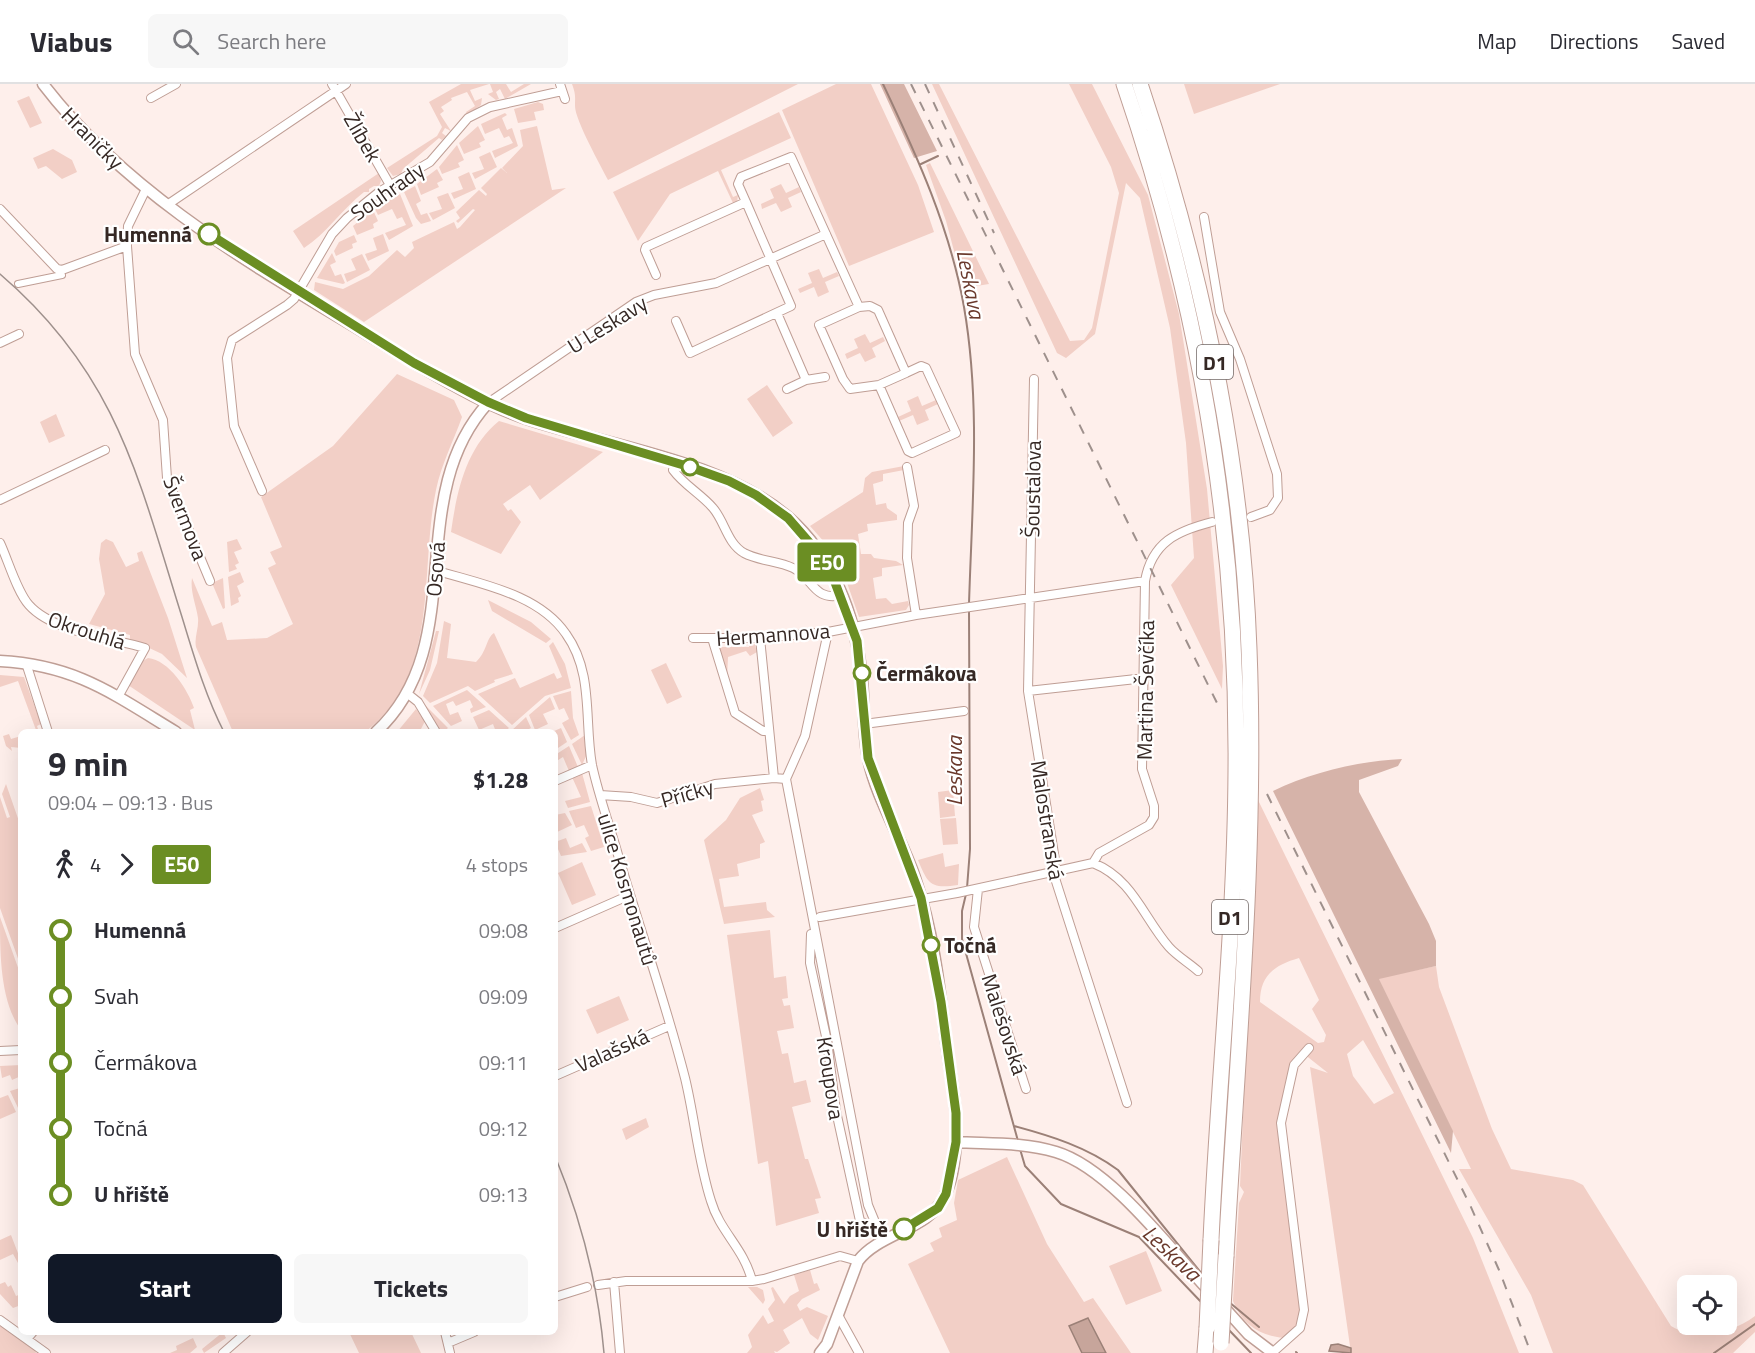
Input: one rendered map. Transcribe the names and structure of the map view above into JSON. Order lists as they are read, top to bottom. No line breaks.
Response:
{"streets":{"highway":["D1"],"street":["Žlíbek","Hraničky","Souhrady","U Leskavy","Šoustalova","Švermova","Osová","Okrouhlá","Hermannova","Martina Ševčíka","Příčky","Malostranská","ulice Kosmonautů","Malešovská","Valašská","Kroupova"]},"crossings":[["Žlíbek","Souhrady"],["Hraničky","Souhrady"],["Hraničky","U Leskavy"],["Hraničky","Švermova"],["Hraničky","Osová"],["Hraničky","Hermannova"],["Hraničky","Kroupova"],["U Leskavy","Osová"],["Šoustalova","Malostranská"],["Osová","ulice Kosmonautů"],["Příčky","ulice Kosmonautů"],["Příčky","Kroupova"],["ulice Kosmonautů","Valašská"]],"water":["Leskava"],"places":["Humenná","Čermákova","Točná","U hřiště"],"lines":["bus line E50"],"page":{"header":"Viabus","search":"Search here","nav":["Map","Directions","Saved"],"on_map":"E50","heading":["9 min","09:04 – 09:13 · Bus","$1.28"],"legs":["4","E50","4 stops"],"list":[{"name":"Humenná","value":"09:08"},{"name":"Svah","value":"09:09"},{"name":"Čermákova","value":"09:11"},{"name":"Točná","value":"09:12"},{"name":"U hřiště","value":"09:13"}],"buttons":["Start","Tickets"]}}
